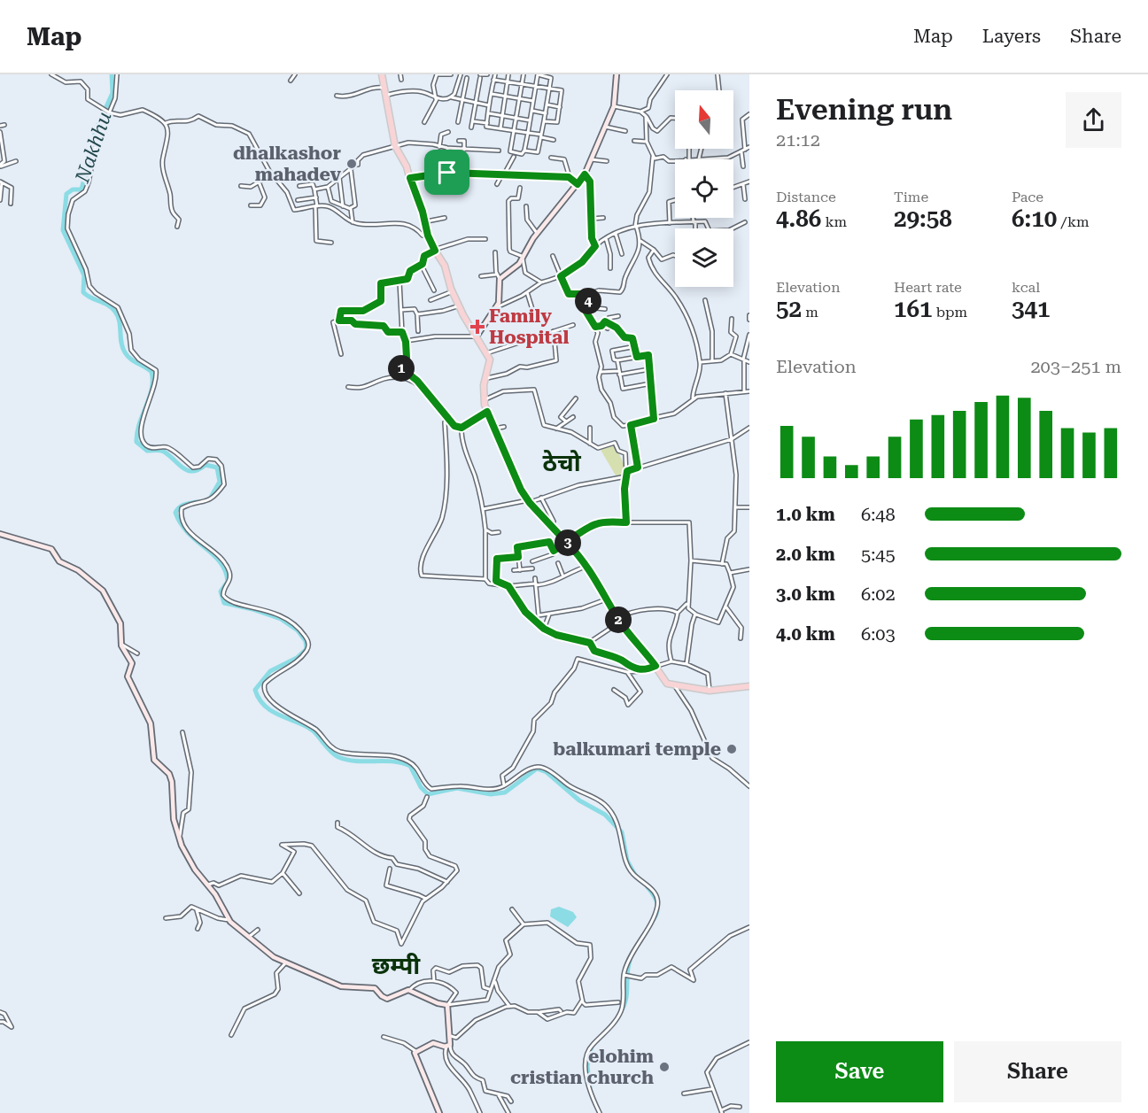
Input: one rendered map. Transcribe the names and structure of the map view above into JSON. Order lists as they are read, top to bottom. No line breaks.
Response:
{"districts":["ठेचो","छम्पी"],"water":["Nakhhu"],"places":{"other":["dhalkashor mahadev","balkumari temple","elohim cristian church"],"health":["Family Hospital"]},"north":"top","page":{"header":"Map","nav":["Map","Layers","Share"],"heading":["Evening run","21:12"],"stats":[["Distance","4.86 km"],["Time","29:58"],["Pace","6:10 /km"],["Elevation","52 m"],["Heart rate","161 bpm"],["kcal","341"]],"pins":["4","1","3","2"],"chart":["Elevation","203–251 m"],"list":[{"name":"1.0 km","note":"6:48"},{"name":"2.0 km","note":"5:45"},{"name":"3.0 km","note":"6:02"},{"name":"4.0 km","note":"6:03"}],"buttons":["Save","Share"]}}
